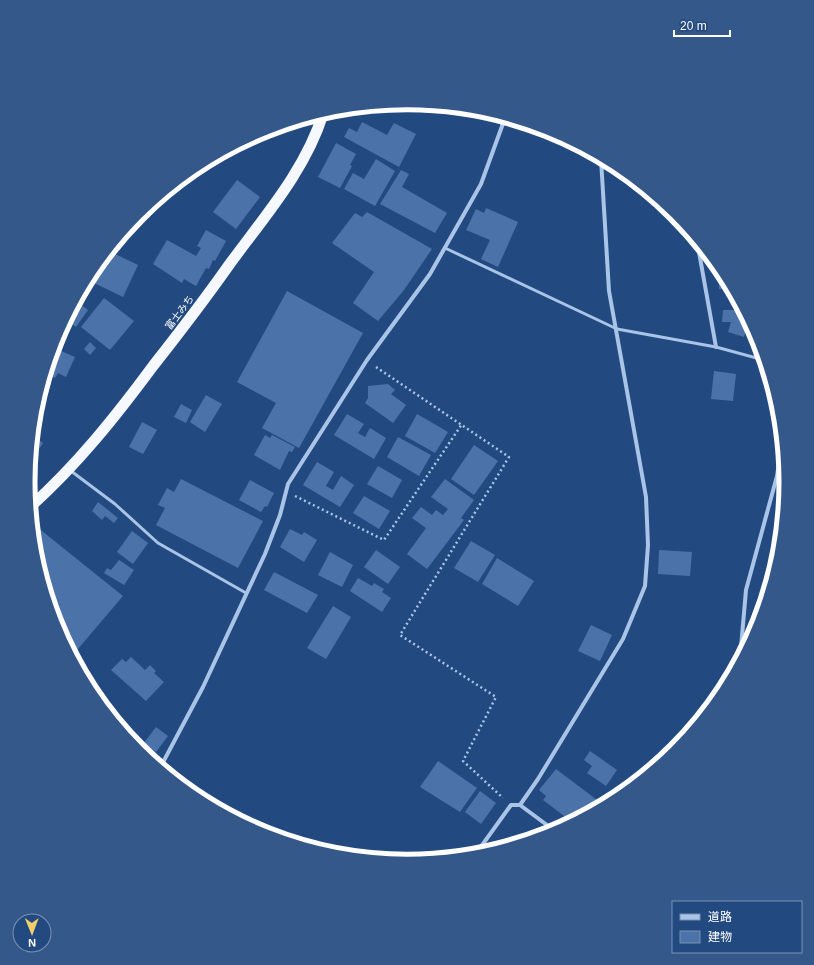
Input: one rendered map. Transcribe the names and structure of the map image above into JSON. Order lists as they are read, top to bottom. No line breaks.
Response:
{"streets":{"highway":["富士みち"]},"legend":["道路","建物"],"scale_bar":"20 m","north":"bottom"}
